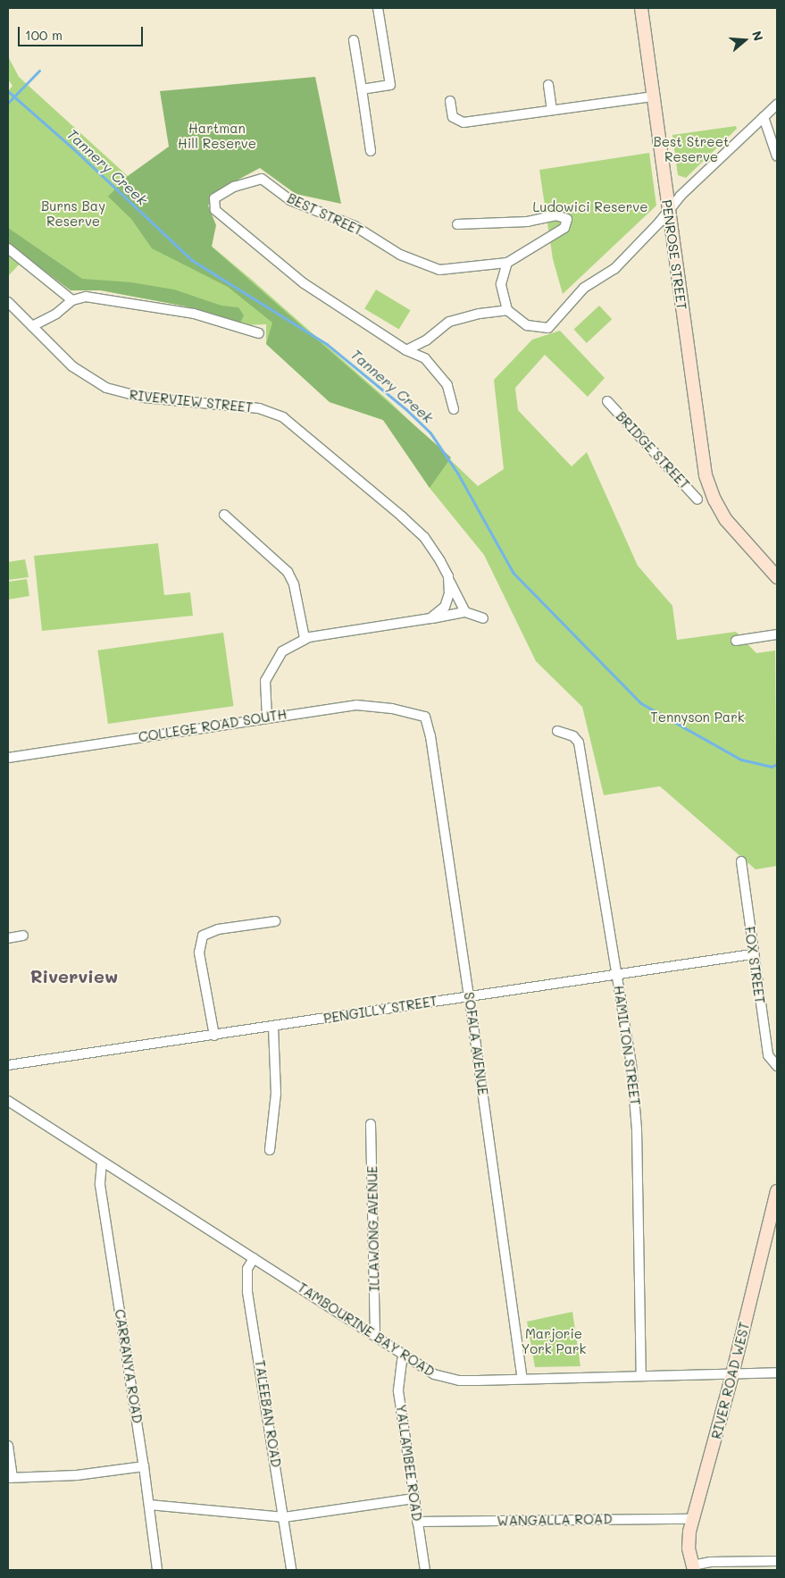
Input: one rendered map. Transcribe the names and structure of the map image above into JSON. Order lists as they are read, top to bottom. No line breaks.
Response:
{"streets":{"main road":["PENROSE STREET","RIVER ROAD WEST"],"street":["BEST STREET","RIVERVIEW STREET","BRIDGE STREET","COLLEGE ROAD SOUTH","FOX STREET","PENGILLY STREET","SOFALA AVENUE","HAMILTON STREET","ILLAWONG AVENUE","TAMBOURINE BAY ROAD","CARRANYA ROAD","TALEEBAN ROAD","YALLAMBEE ROAD","WANGALLA ROAD"]},"crossings":[["COLLEGE ROAD SOUTH","SOFALA AVENUE"],["FOX STREET","PENGILLY STREET"],["PENGILLY STREET","SOFALA AVENUE"],["PENGILLY STREET","HAMILTON STREET"],["SOFALA AVENUE","TAMBOURINE BAY ROAD"],["HAMILTON STREET","TAMBOURINE BAY ROAD"],["ILLAWONG AVENUE","TAMBOURINE BAY ROAD"],["TAMBOURINE BAY ROAD","CARRANYA ROAD"],["TAMBOURINE BAY ROAD","RIVER ROAD WEST"],["TAMBOURINE BAY ROAD","TALEEBAN ROAD"],["TAMBOURINE BAY ROAD","YALLAMBEE ROAD"],["RIVER ROAD WEST","WANGALLA ROAD"],["YALLAMBEE ROAD","WANGALLA ROAD"]],"districts":["Riverview"],"water":["Tannery Creek"],"parks":["Hartman Hill Reserve","Best Street Reserve","Burns Bay Reserve","Ludowici Reserve","Tennyson Park","Marjorie York Park"],"scale_bar":"100 m","north":"right"}
